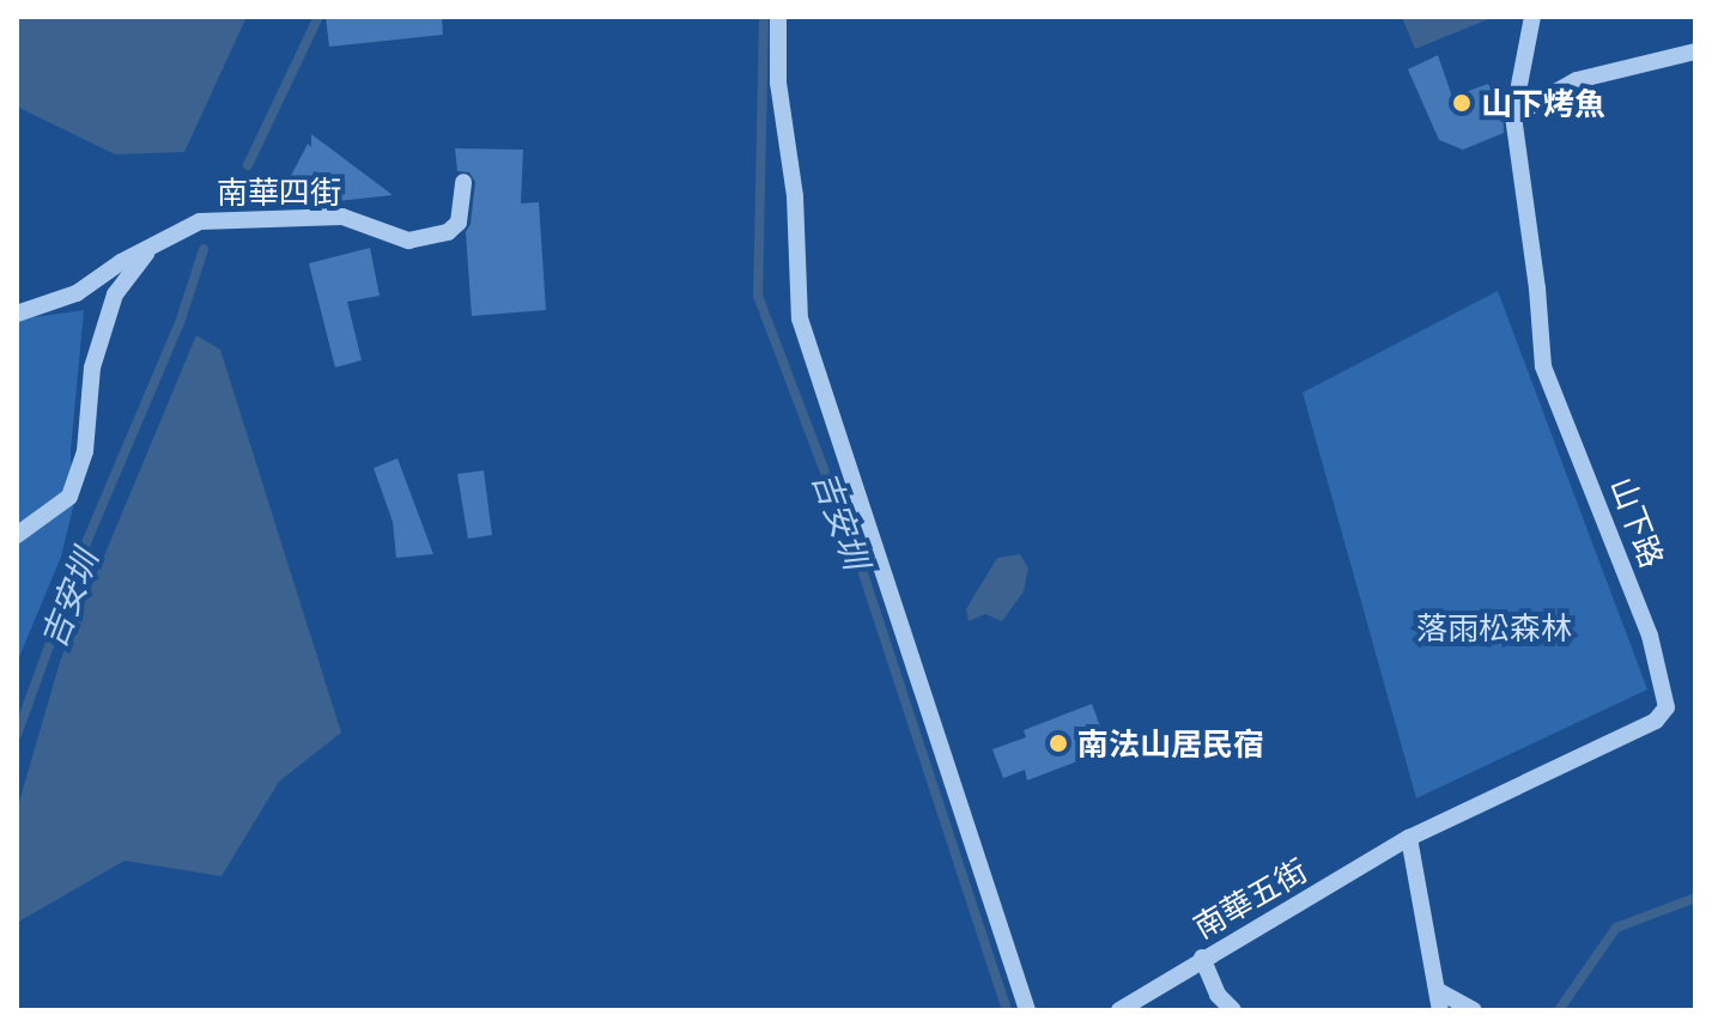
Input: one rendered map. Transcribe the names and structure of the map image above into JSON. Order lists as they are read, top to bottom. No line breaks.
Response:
{"streets":{"street":["南華四街","山下路","南華五街"]},"crossings":[["山下路","南華五街"]],"water":["吉安圳"],"parks":["落雨松森林"],"places":["山下烤魚","南法山居民宿"]}
